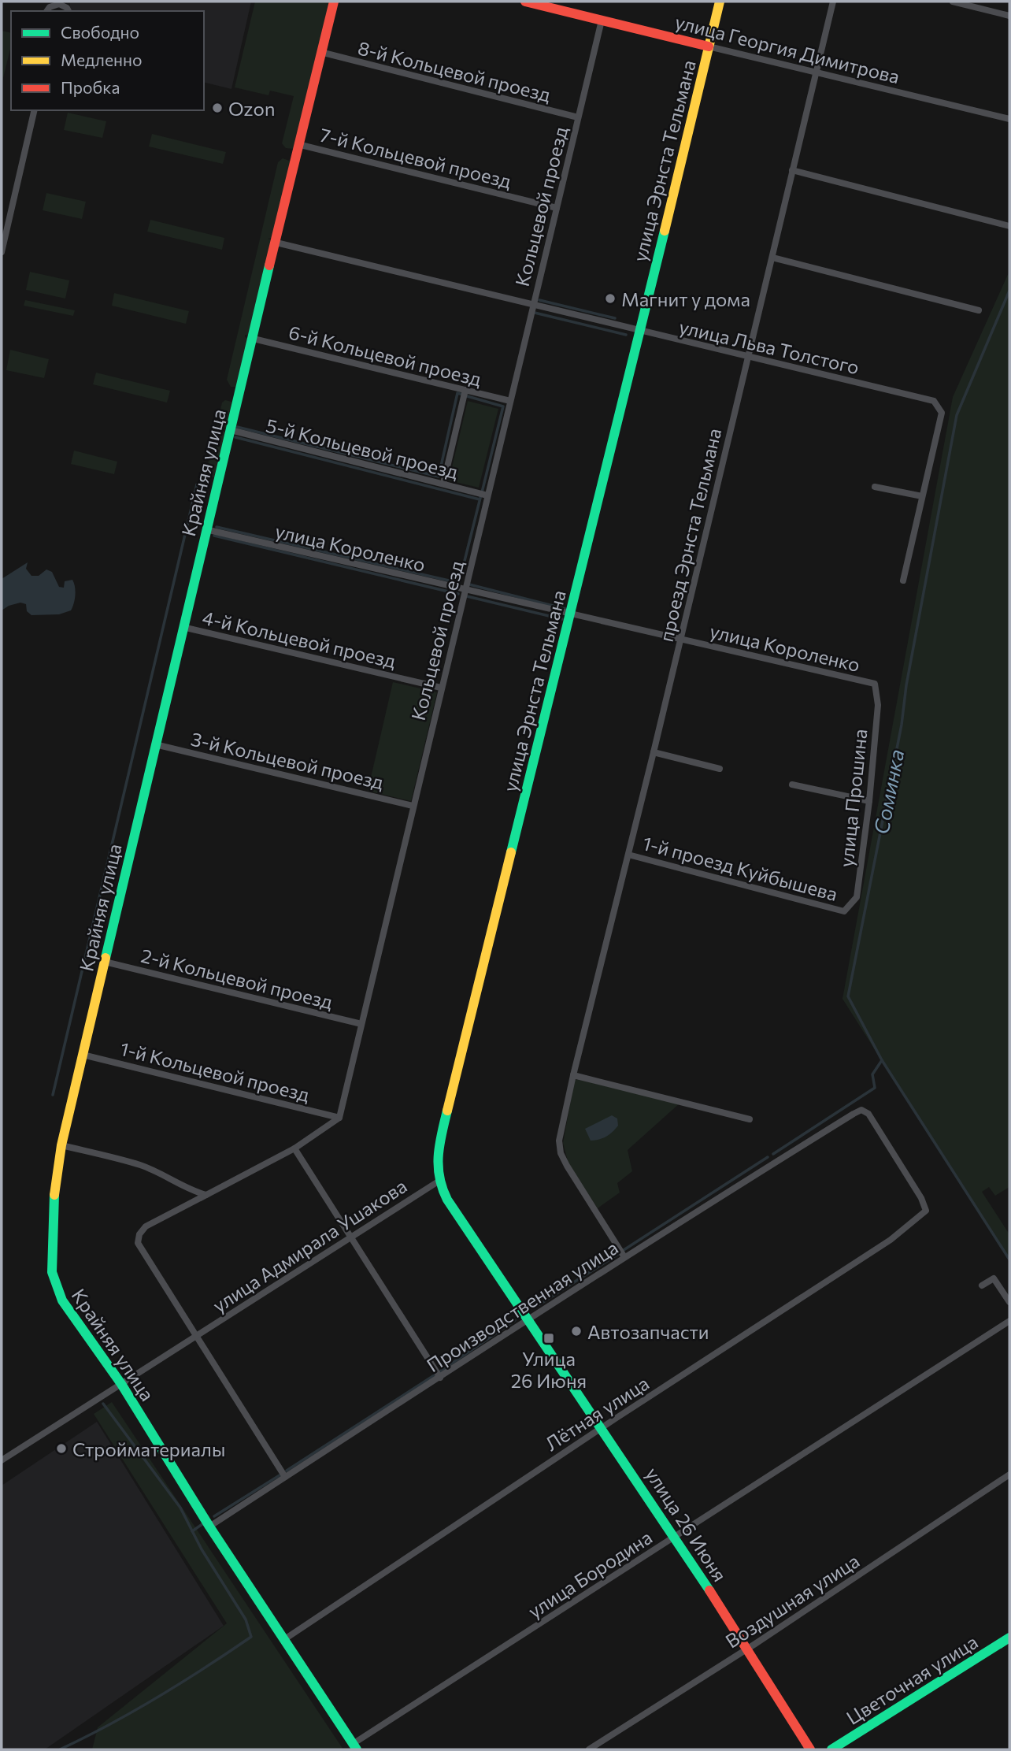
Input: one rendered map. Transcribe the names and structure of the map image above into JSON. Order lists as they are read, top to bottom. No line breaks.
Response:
{"streets":{"street":["улица Георгия Димитрова","8-й Кольцевой проезд","7-й Кольцевой проезд","улица Эрнста Тельмана","Кольцевой проезд","улица Льва Толстого","6-й Кольцевой проезд","5-й Кольцевой проезд","Крайняя улица","проезд Эрнста Тельмана","улица Короленко","4-й Кольцевой проезд","3-й Кольцевой проезд","улица Прошина","1-й проезд Куйбышева","2-й Кольцевой проезд","1-й Кольцевой проезд","улица Адмирала Ушакова","Производственная улица","Лётная улица","улица 26 Июня","улица Бородина","Воздушная улица","Цветочная улица"]},"crossings":[["улица Георгия Димитрова","улица Эрнста Тельмана"],["улица Георгия Димитрова","Кольцевой проезд"],["улица Георгия Димитрова","проезд Эрнста Тельмана"],["8-й Кольцевой проезд","Кольцевой проезд"],["8-й Кольцевой проезд","Крайняя улица"],["7-й Кольцевой проезд","Кольцевой проезд"],["7-й Кольцевой проезд","Крайняя улица"],["улица Эрнста Тельмана","улица Льва Толстого"],["улица Эрнста Тельмана","улица Короленко"],["улица Эрнста Тельмана","улица Адмирала Ушакова"],["улица Эрнста Тельмана","Производственная улица"],["улица Эрнста Тельмана","улица 26 Июня"],["Кольцевой проезд","улица Льва Толстого"],["Кольцевой проезд","6-й Кольцевой проезд"],["Кольцевой проезд","5-й Кольцевой проезд"],["Кольцевой проезд","улица Короленко"],["Кольцевой проезд","4-й Кольцевой проезд"],["Кольцевой проезд","3-й Кольцевой проезд"],["Кольцевой проезд","2-й Кольцевой проезд"],["Кольцевой проезд","1-й Кольцевой проезд"],["улица Льва Толстого","Крайняя улица"],["улица Льва Толстого","проезд Эрнста Тельмана"],["6-й Кольцевой проезд","Крайняя улица"],["5-й Кольцевой проезд","Крайняя улица"],["Крайняя улица","улица Короленко"],["Крайняя улица","4-й Кольцевой проезд"],["Крайняя улица","3-й Кольцевой проезд"],["Крайняя улица","2-й Кольцевой проезд"],["Крайняя улица","1-й Кольцевой проезд"],["Крайняя улица","улица Адмирала Ушакова"],["Крайняя улица","Производственная улица"],["Крайняя улица","Лётная улица"],["Крайняя улица","улица Бородина"],["проезд Эрнста Тельмана","улица Короленко"],["проезд Эрнста Тельмана","1-й проезд Куйбышева"],["проезд Эрнста Тельмана","Производственная улица"],["улица Короленко","улица Прошина"],["улица Прошина","1-й проезд Куйбышева"],["Производственная улица","Лётная улица"],["Производственная улица","улица 26 Июня"],["Лётная улица","улица 26 Июня"],["улица 26 Июня","улица Бородина"],["улица 26 Июня","Воздушная улица"]],"water":["Соминка"],"places":{"other":["Ozon","Магнит у дома","Автозапчасти","Стройматериалы"],"transit":["Улица 26 Июня"]},"legend":["Свободно","Медленно","Пробка"]}
